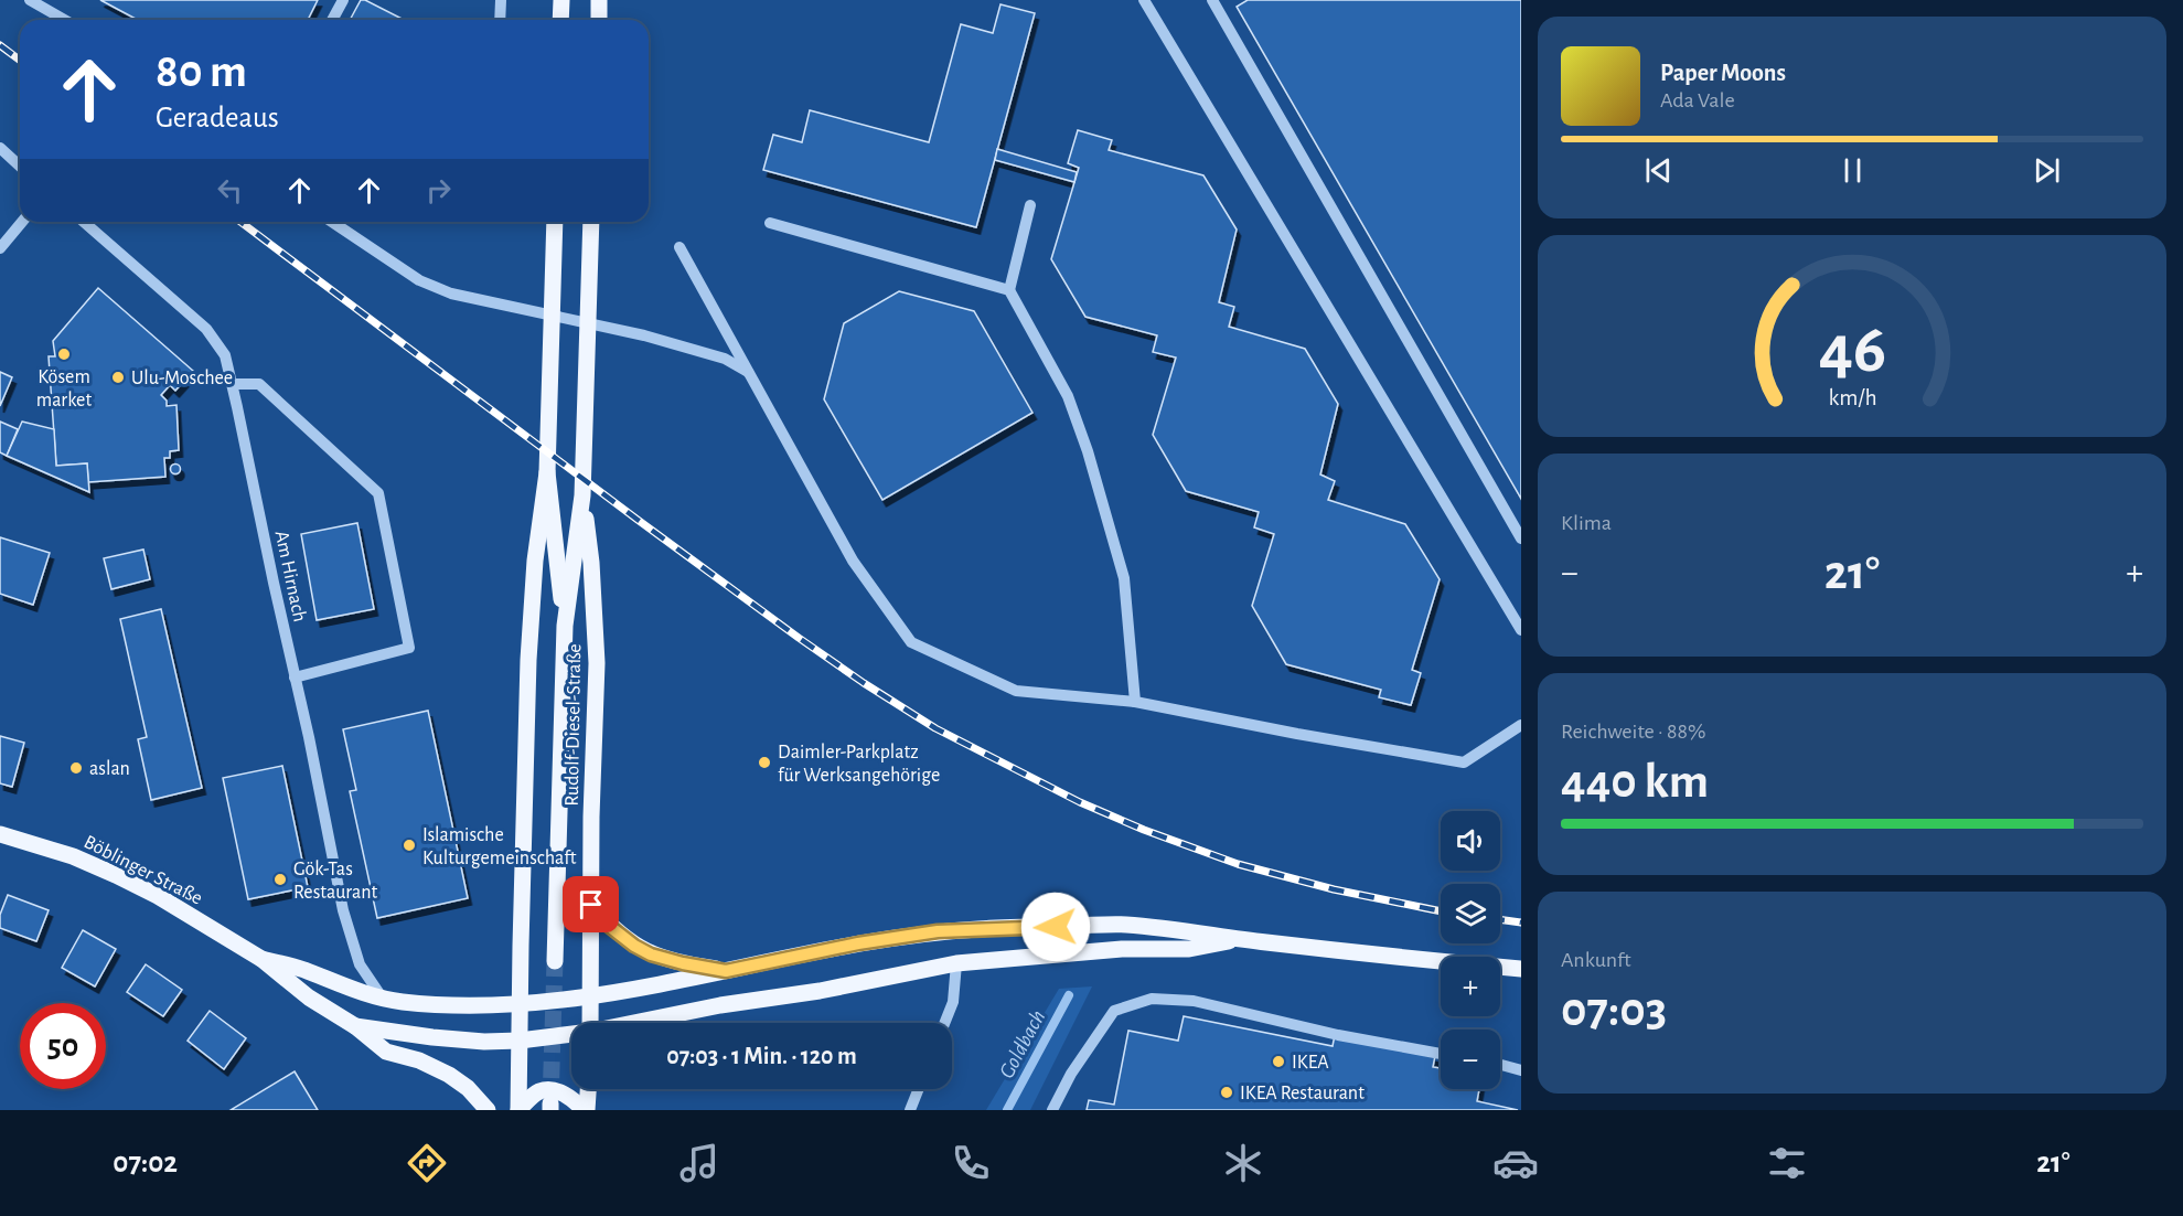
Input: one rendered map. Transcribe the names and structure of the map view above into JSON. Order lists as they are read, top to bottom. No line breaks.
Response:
{"streets":{"main road":["Rudolf-Diesel-Straße","Böblinger Straße"],"street":["Am Hirnach"]},"crossings":[["Am Hirnach","Böblinger Straße"],["Rudolf-Diesel-Straße","Böblinger Straße"]],"water":["Goldbach"],"places":["Kösem market","Ulu-Moschee","Daimler-Parkplatz für Werksangehörige","aslan","Islamische Kulturgemeinschaft","Gök-Tas Restaurant","IKEA","IKEA Restaurant"],"page":{"turn":["80 m","Geradeaus"],"song":["Paper Moons","Ada Vale"],"tile":["Klima",["Reichweite · 88%","440 km"],["Ankunft","07:03"]],"heat":["−","21°","+"],"map_buttons":["+","−"],"limit":"50","trip":"07:03 · 1 Min. · 120 m","tabs":["07:02","21°"],"gauge":["46","km/h"]}}
